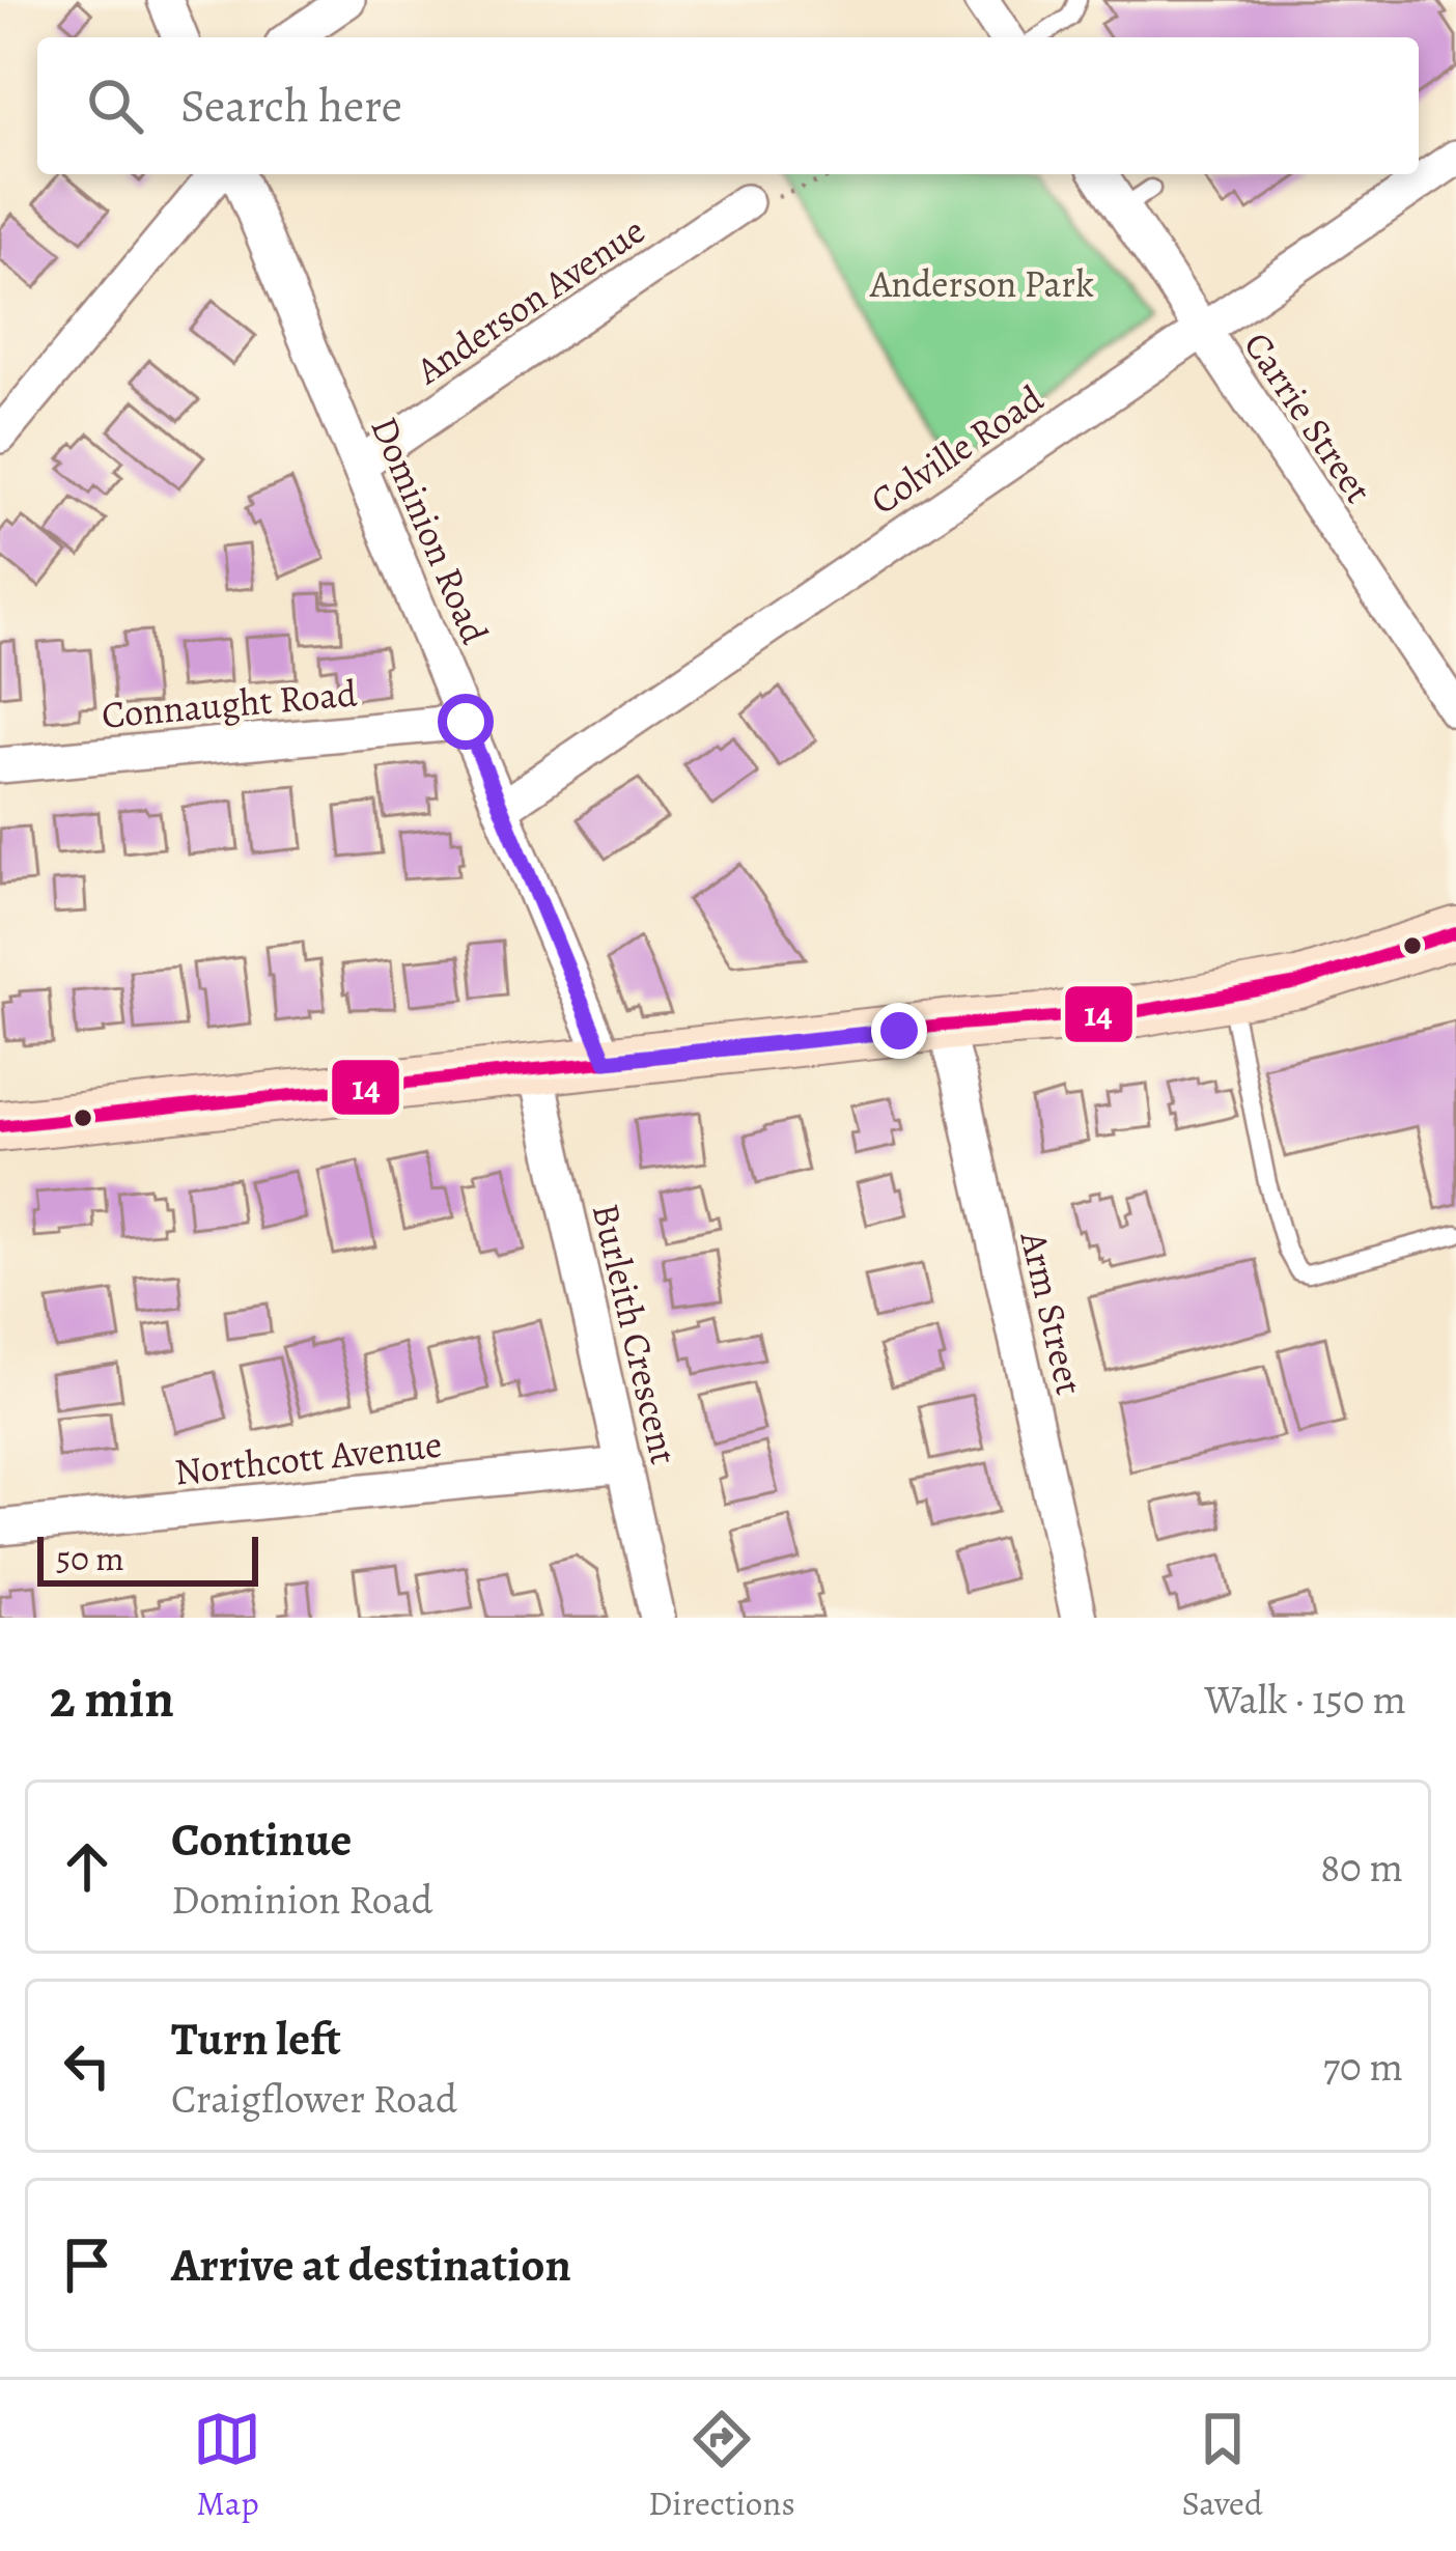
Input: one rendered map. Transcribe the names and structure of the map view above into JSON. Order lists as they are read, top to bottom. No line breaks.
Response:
{"streets":{"street":["Anderson Avenue","Carrie Street","Colville Road","Dominion Road","Connaught Road","Arm Street","Burleith Crescent","Northcott Avenue"]},"crossings":[["Anderson Avenue","Dominion Road"],["Carrie Street","Colville Road"],["Colville Road","Dominion Road"],["Dominion Road","Connaught Road"],["Burleith Crescent","Northcott Avenue"]],"parks":["Anderson Park"],"lines":["transit line 14"],"scale_bar":"50 m","page":{"search":"Search here","scale":"50 m","heading":["2 min","Walk · 150 m"],"list":[["Continue","Dominion Road","80 m"],["Turn left","Craigflower Road","70 m"],"Arrive at destination"],"nav":["Map","Directions","Saved"]}}
